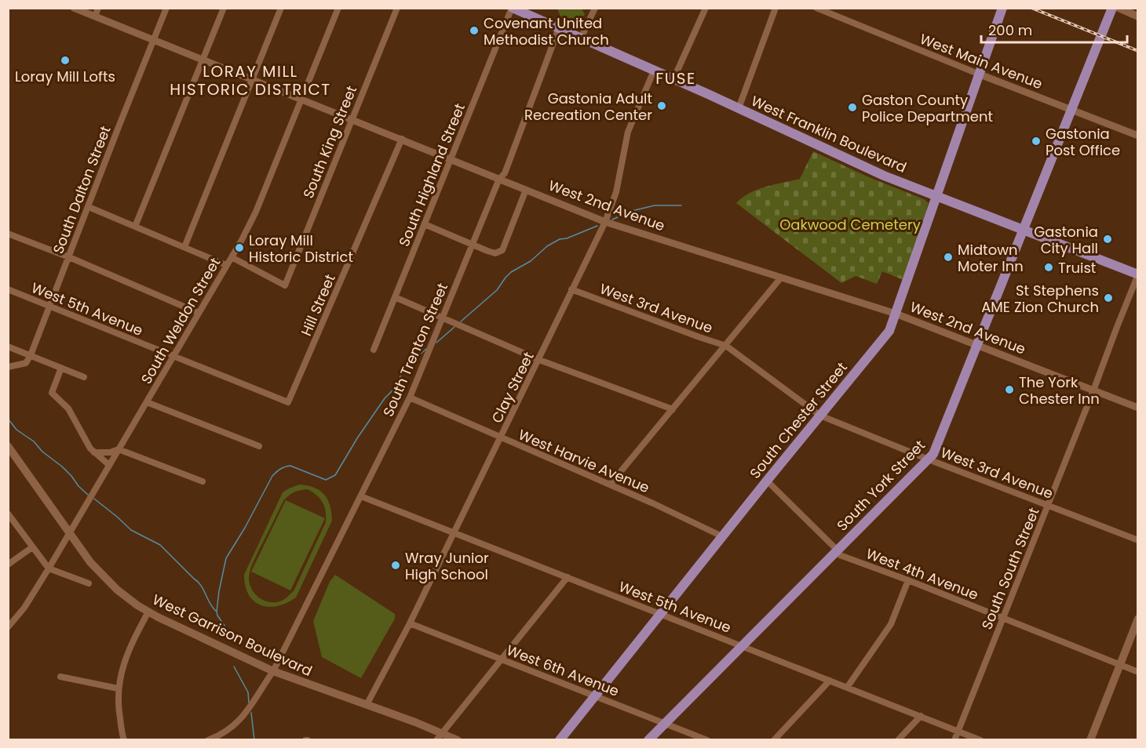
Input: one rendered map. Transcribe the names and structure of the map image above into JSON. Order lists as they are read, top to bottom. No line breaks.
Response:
{"streets":{"main road":["West Franklin Boulevard","South Chester Street","South York Street","West Garrison Boulevard"],"street":["West Main Avenue","South King Street","South Highland Street","South Dalton Street","West 2nd Avenue","Hill Street","West 3rd Avenue","West 5th Avenue","South Weldon Street","South Trenton Street","Clay Street","West Harvie Avenue","South South Street","West 4th Avenue","West 6th Avenue"]},"crossings":[["West Main Avenue","South Chester Street"],["West Main Avenue","South York Street"],["West Franklin Boulevard","South Highland Street"],["West Franklin Boulevard","South Trenton Street"],["West Franklin Boulevard","Clay Street"],["West Franklin Boulevard","South Chester Street"],["West Franklin Boulevard","South York Street"],["West Franklin Boulevard","South South Street"],["South King Street","West 2nd Avenue"],["South King Street","South Weldon Street"],["South Highland Street","West 2nd Avenue"],["South Dalton Street","West 2nd Avenue"],["South Dalton Street","West 5th Avenue"],["West 2nd Avenue","Hill Street"],["West 2nd Avenue","South Weldon Street"],["West 2nd Avenue","South Trenton Street"],["West 2nd Avenue","Clay Street"],["West 2nd Avenue","South Chester Street"],["West 2nd Avenue","South York Street"],["West 2nd Avenue","South South Street"],["Hill Street","West 5th Avenue"],["West 3rd Avenue","Clay Street"],["West 3rd Avenue","South Chester Street"],["West 3rd Avenue","South York Street"],["West 3rd Avenue","South South Street"],["West 5th Avenue","South Weldon Street"],["West 5th Avenue","South Trenton Street"],["West 5th Avenue","Clay Street"],["West 5th Avenue","South Chester Street"],["West 5th Avenue","South York Street"],["West 5th Avenue","South South Street"],["South Weldon Street","West Garrison Boulevard"],["South Trenton Street","West Harvie Avenue"],["South Trenton Street","West Garrison Boulevard"],["Clay Street","West Harvie Avenue"],["Clay Street","West Garrison Boulevard"],["Clay Street","West 6th Avenue"],["South Chester Street","West Harvie Avenue"],["South Chester Street","West 4th Avenue"],["South Chester Street","West 6th Avenue"],["South York Street","West 4th Avenue"],["South York Street","West 6th Avenue"],["South South Street","West 4th Avenue"]],"districts":["LORAY MILL HISTORIC DISTRICT","FUSE"],"parks":["Oakwood Cemetery"],"places":["Covenant United Methodist Church","Loray Mill Lofts","Gastonia Adult Recreation Center","Gaston County Police Department","Gastonia Post Office","Gastonia City Hall","Loray Mill Historic District","Midtown Moter Inn","Truist","St Stephens AME Zion Church","The York Chester Inn","Wray Junior High School"],"scale_bar":"200 m"}
